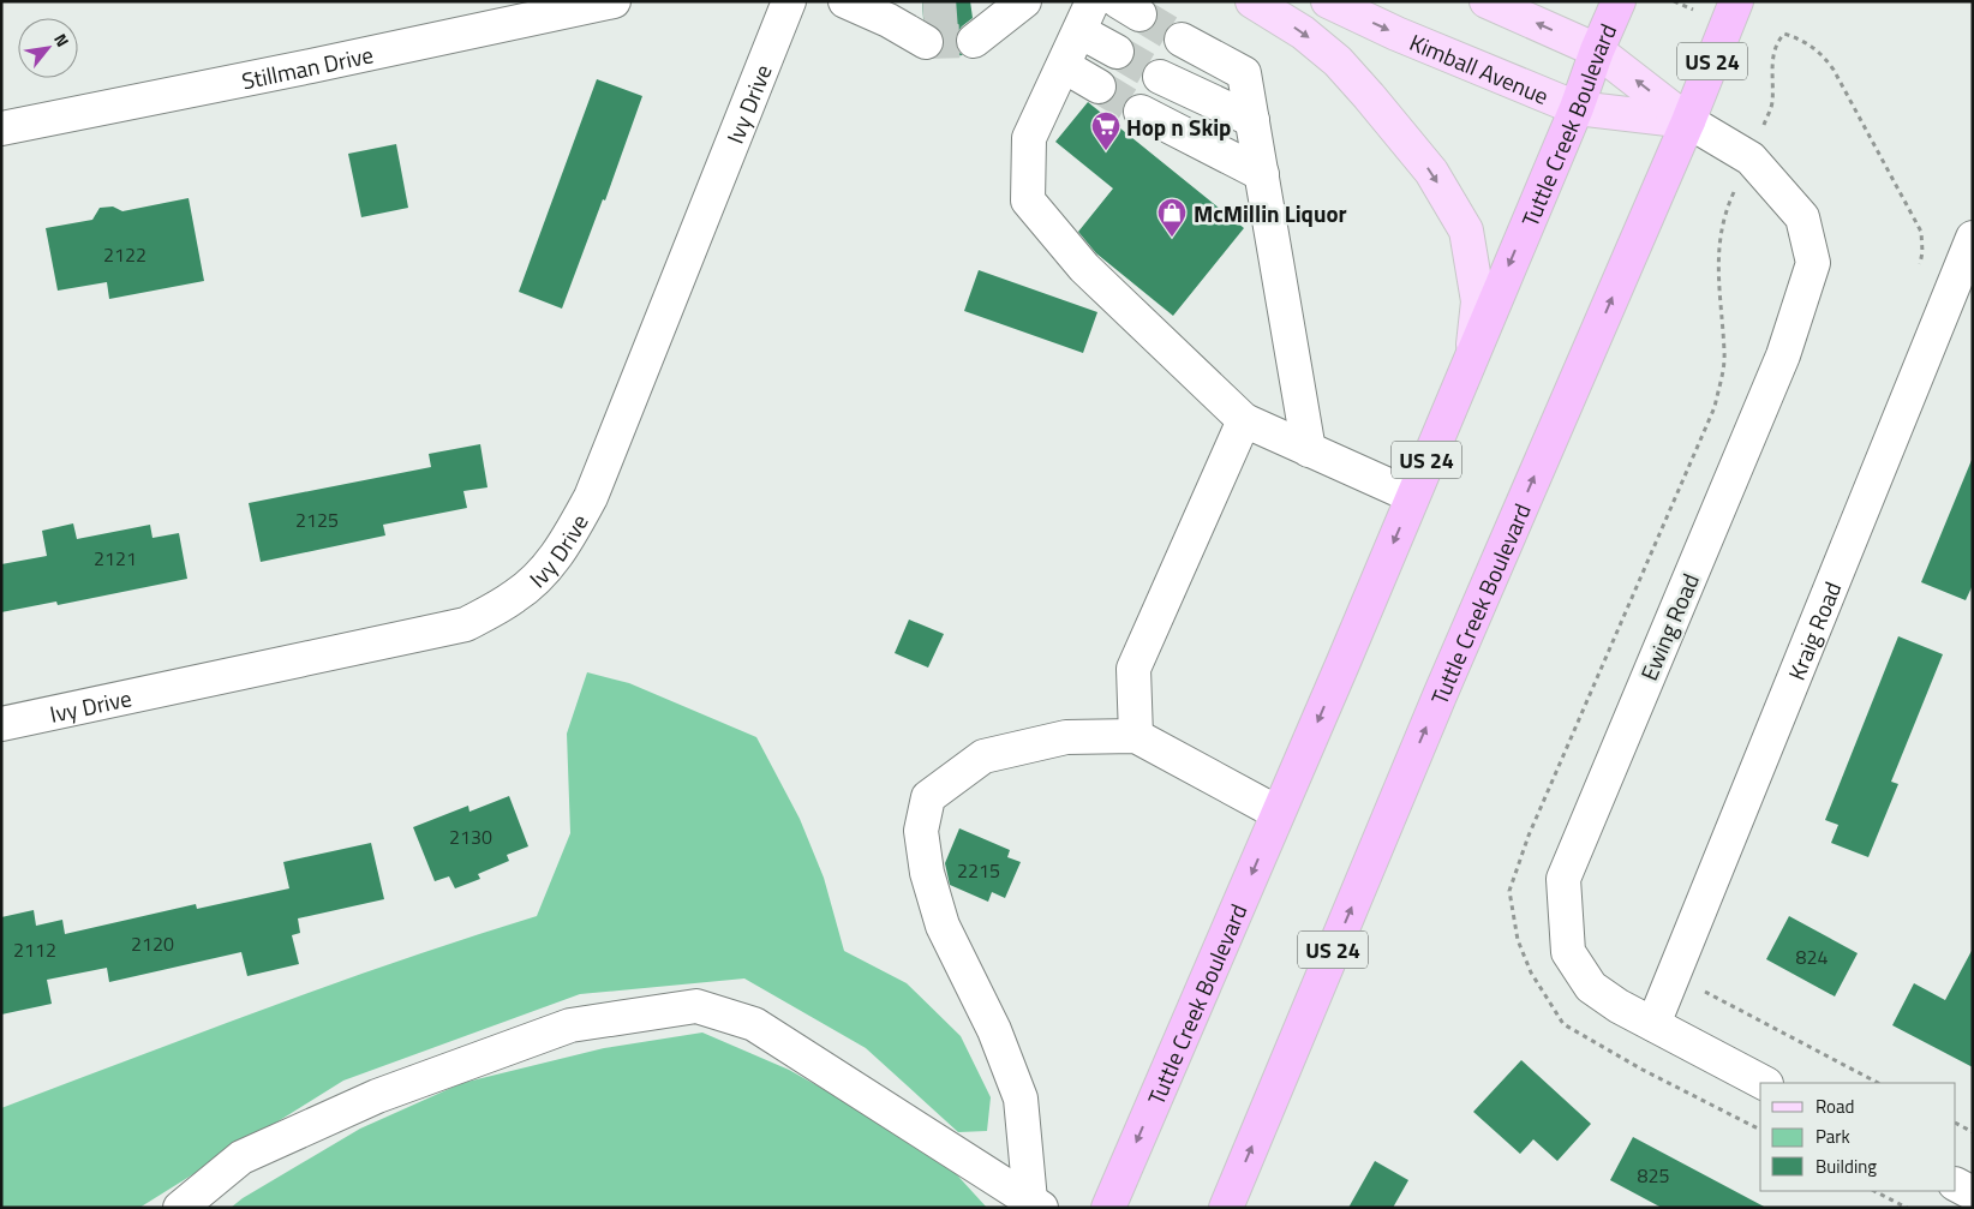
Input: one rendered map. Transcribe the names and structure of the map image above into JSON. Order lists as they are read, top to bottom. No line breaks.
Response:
{"streets":{"highway":["US 24","Tuttle Creek Boulevard"],"main road":["Kimball Avenue"],"street":["Stillman Drive","Ivy Drive","Ewing Road","Kraig Road"]},"crossings":[["Kimball Avenue","Tuttle Creek Boulevard"],["Kimball Avenue","Ewing Road"],["Tuttle Creek Boulevard","Ewing Road"],["Ewing Road","Kraig Road"]],"places":{"supermarket":["Hop n Skip"],"shop":["McMillin Liquor"]},"house_numbers":["2122","2125","2121","2130","2215","2120","2112","824","825"],"legend":["Road","Park","Building"],"north":"top right"}
